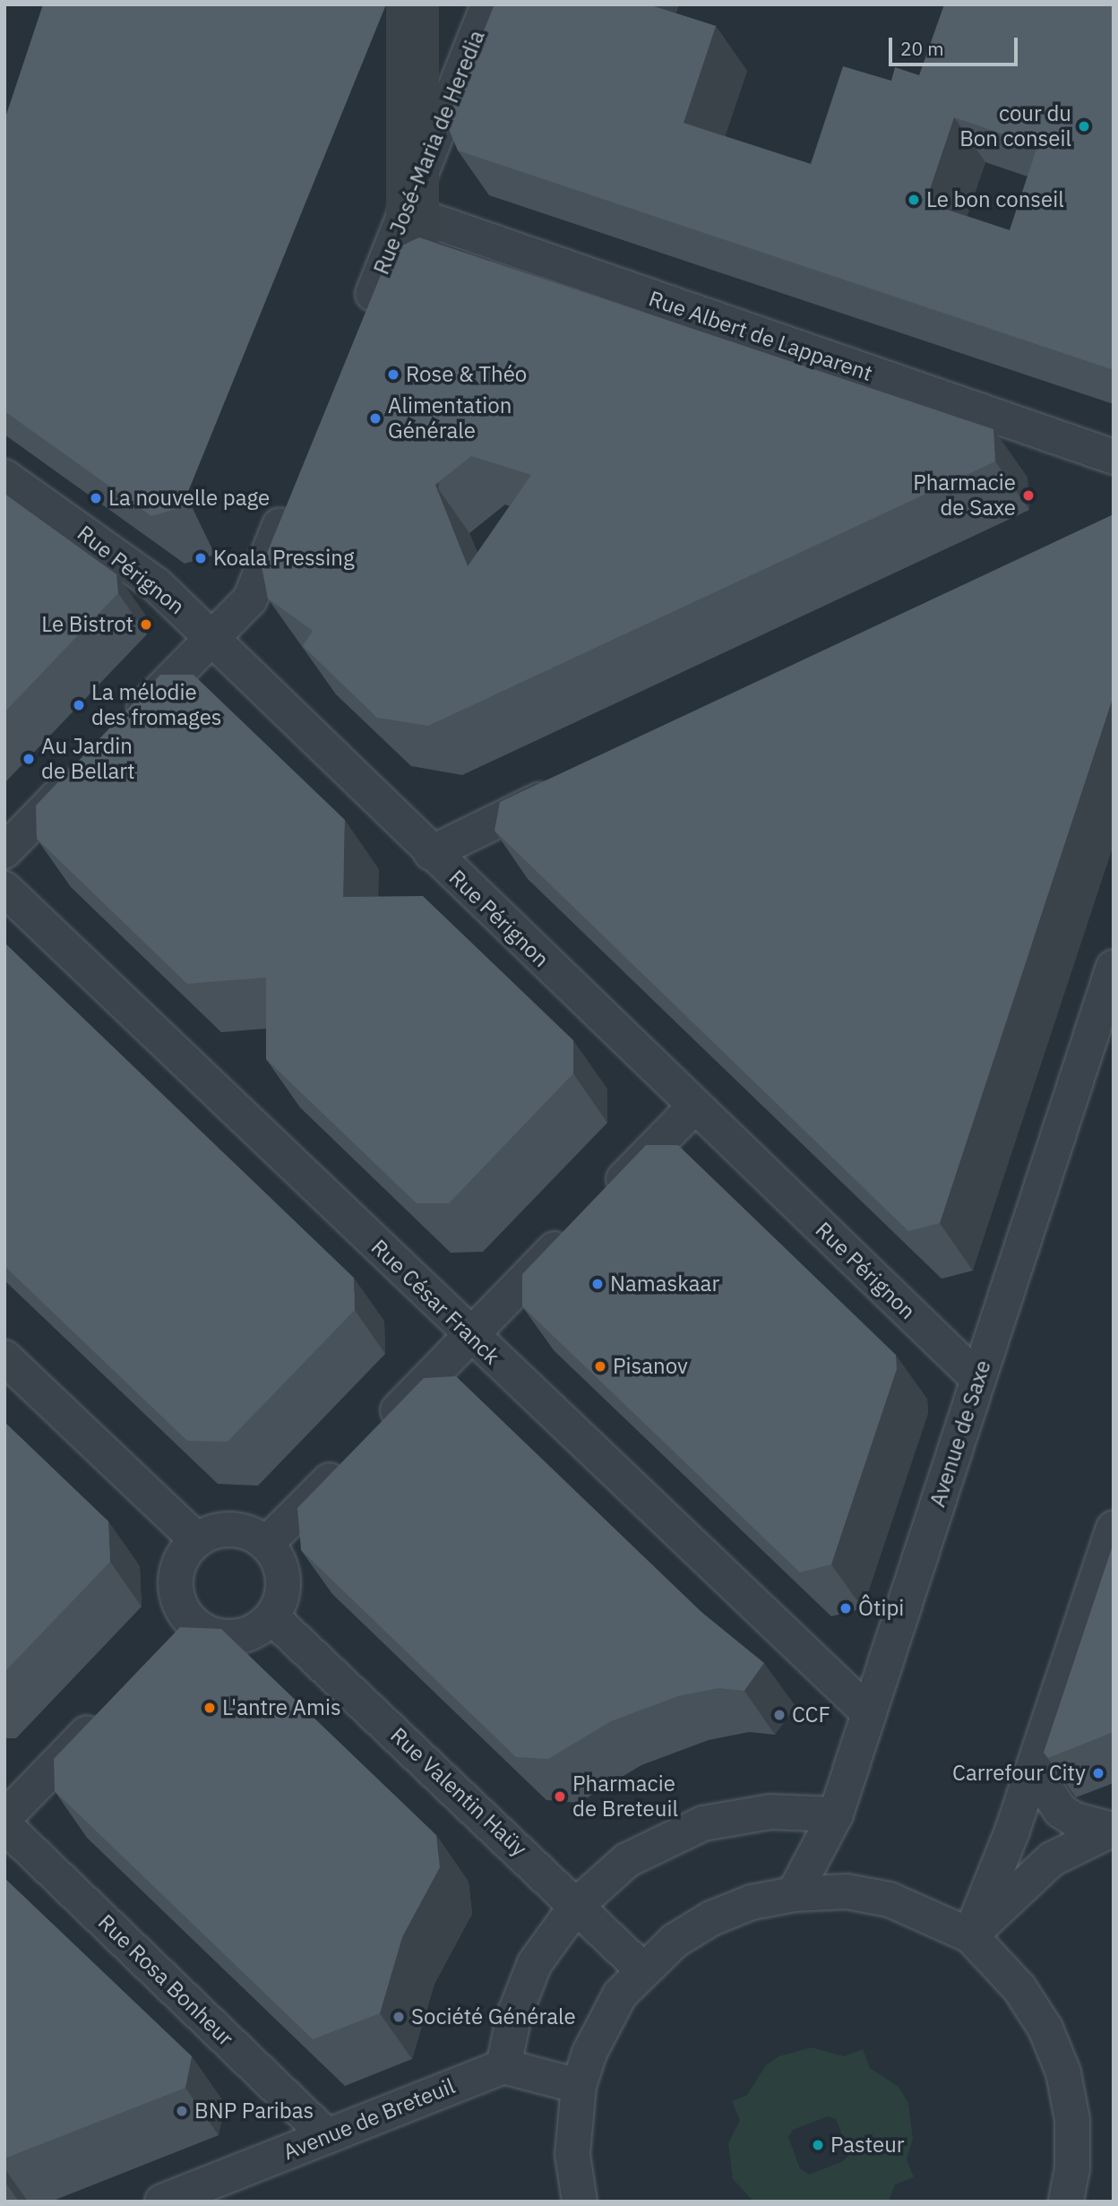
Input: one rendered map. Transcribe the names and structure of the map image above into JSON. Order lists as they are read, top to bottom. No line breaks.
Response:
{"streets":{"street":["Rue José-Maria de Heredia","Rue Albert de Lapparent","Rue Pérignon","Rue César Franck","Avenue de Saxe","Rue Valentin Haüy","Rue Rosa Bonheur","Avenue de Breteuil"]},"crossings":[["Rue José-Maria de Heredia","Rue Albert de Lapparent"],["Rue Pérignon","Avenue de Saxe"],["Rue César Franck","Avenue de Saxe"],["Rue Rosa Bonheur","Avenue de Breteuil"]],"places":["cour du Bon conseil","Le bon conseil","Rose & Théo","Alimentation Générale","Pharmacie de Saxe","La nouvelle page","Koala Pressing","Le Bistrot","La mélodie des fromages","Au Jardin de Bellart","Namaskaar","Pisanov","Ôtipi","L'antre Amis","CCF","Carrefour City","Pharmacie de Breteuil","Société Générale","BNP Paribas","Pasteur"],"scale_bar":"20 m"}
